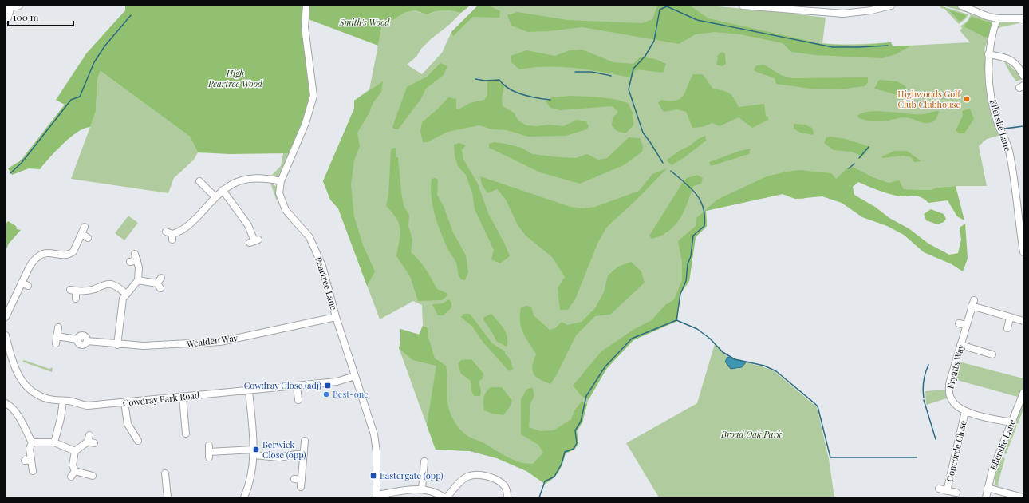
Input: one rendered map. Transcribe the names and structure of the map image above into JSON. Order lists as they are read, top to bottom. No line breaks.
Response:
{"streets":{"street":["Ellerslie Lane","Peartree Lane","Wealden Way","Fryatts Way","Cowdray Park Road","Concorde Close"]},"crossings":[["Ellerslie Lane","Fryatts Way"],["Peartree Lane","Wealden Way"],["Peartree Lane","Cowdray Park Road"],["Fryatts Way","Concorde Close"]],"parks":["Smith's Wood","High Peartree Wood","Broad Oak Park"],"places":{"other":["Highwoods Golf Club Clubhouse","Best-one"],"transit":["Cowdray Close (adj)","Berwick Close (opp)","Eastergate (opp)"]},"scale_bar":"100 m"}
